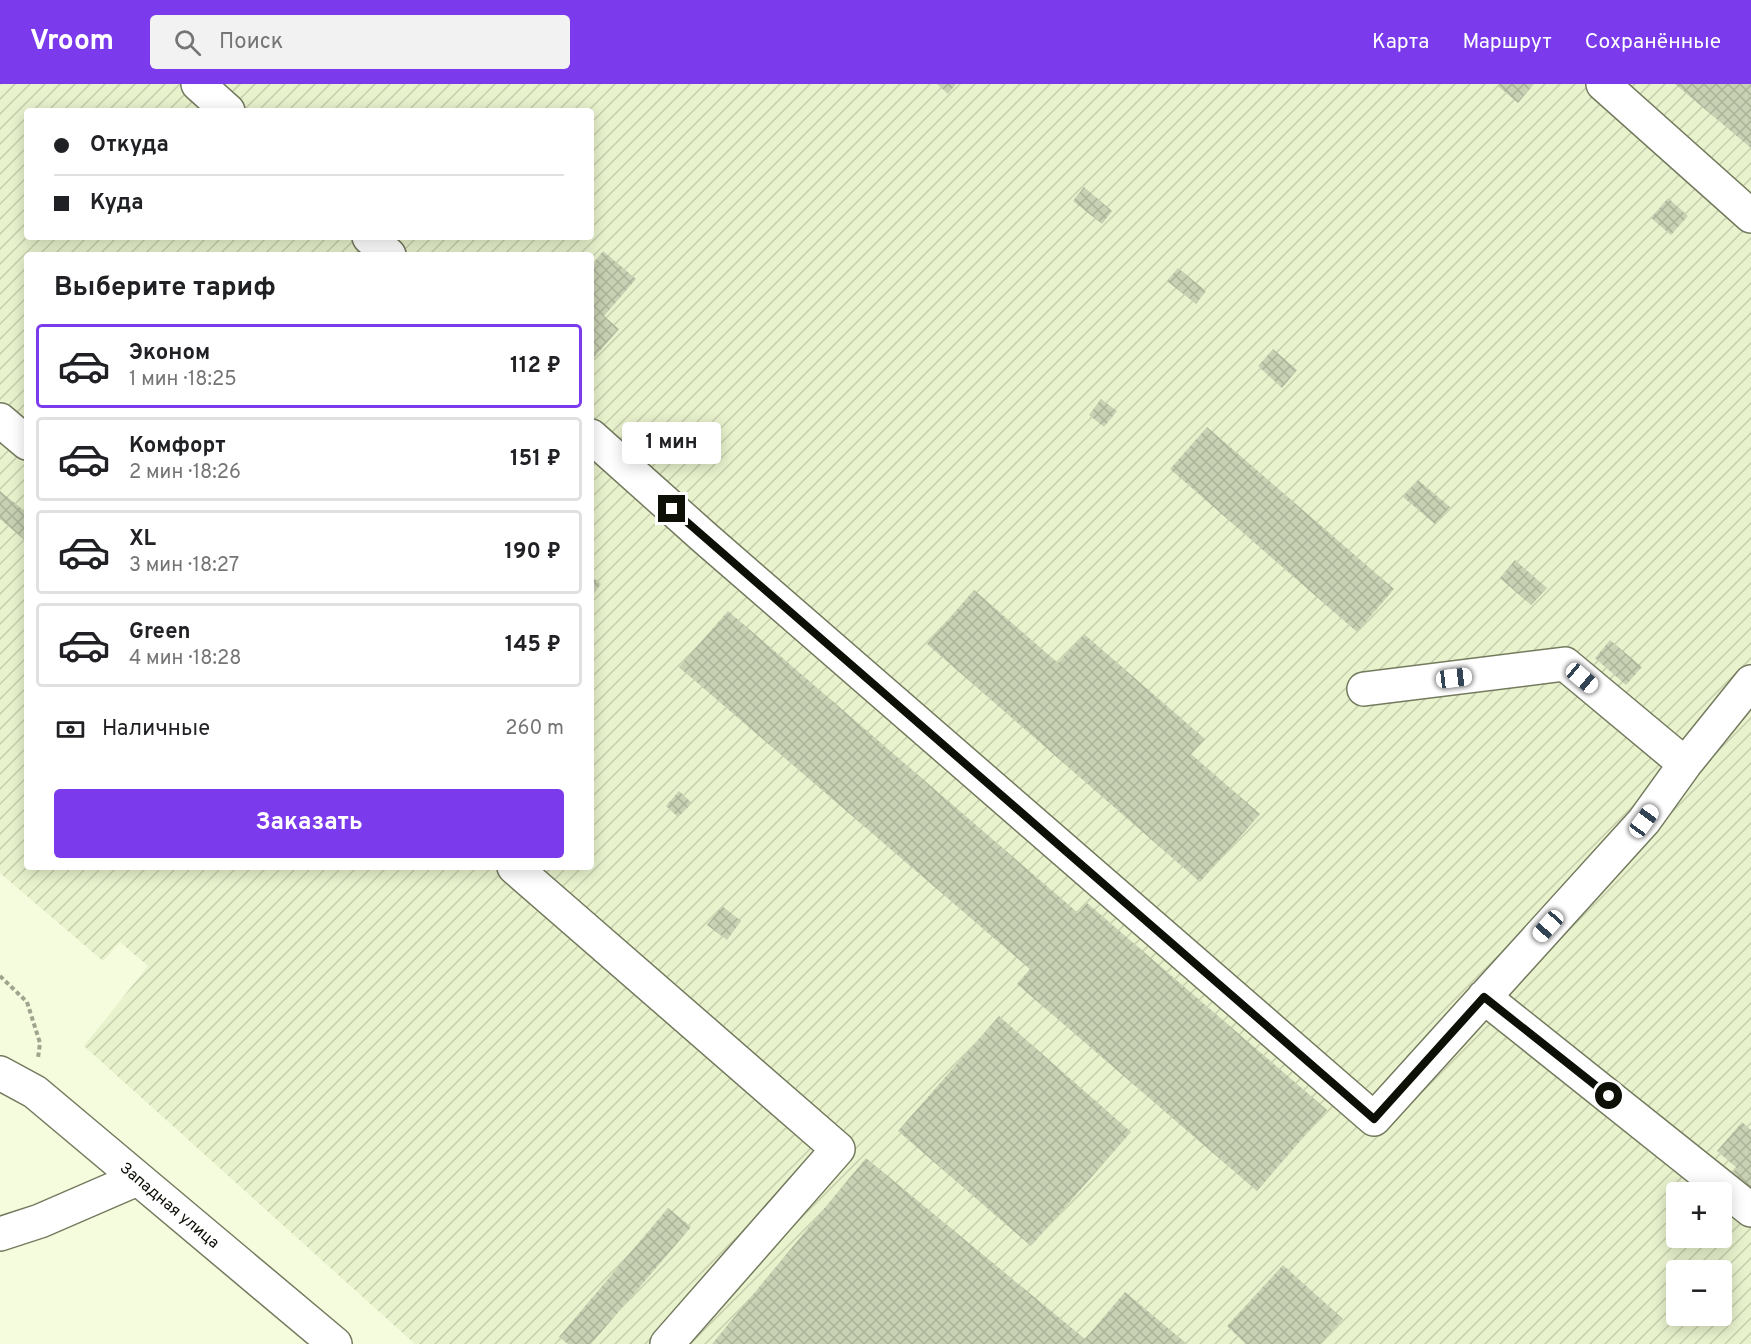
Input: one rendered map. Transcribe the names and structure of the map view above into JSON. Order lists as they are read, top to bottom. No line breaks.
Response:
{"streets":{"street":["Западная улица"]},"page":{"header":"Vroom","search":"Поиск","nav":["Карта","Маршрут","Сохранённые"],"banner":["Откуда","Куда"],"heading":"Выберите тариф","list":[{"name":"Эконом","note":"1 мин · 18:25","value":"112 ₽"},{"name":"Комфорт","note":"2 мин · 18:26","value":"151 ₽"},{"name":"XL","note":"3 мин · 18:27","value":"190 ₽"},{"name":"Green","note":"4 мин · 18:28","value":"145 ₽"}],"bubble":"1 мин","pay":["Наличные","260 m"],"buttons":"Заказать","map_buttons":["+","−"]}}
